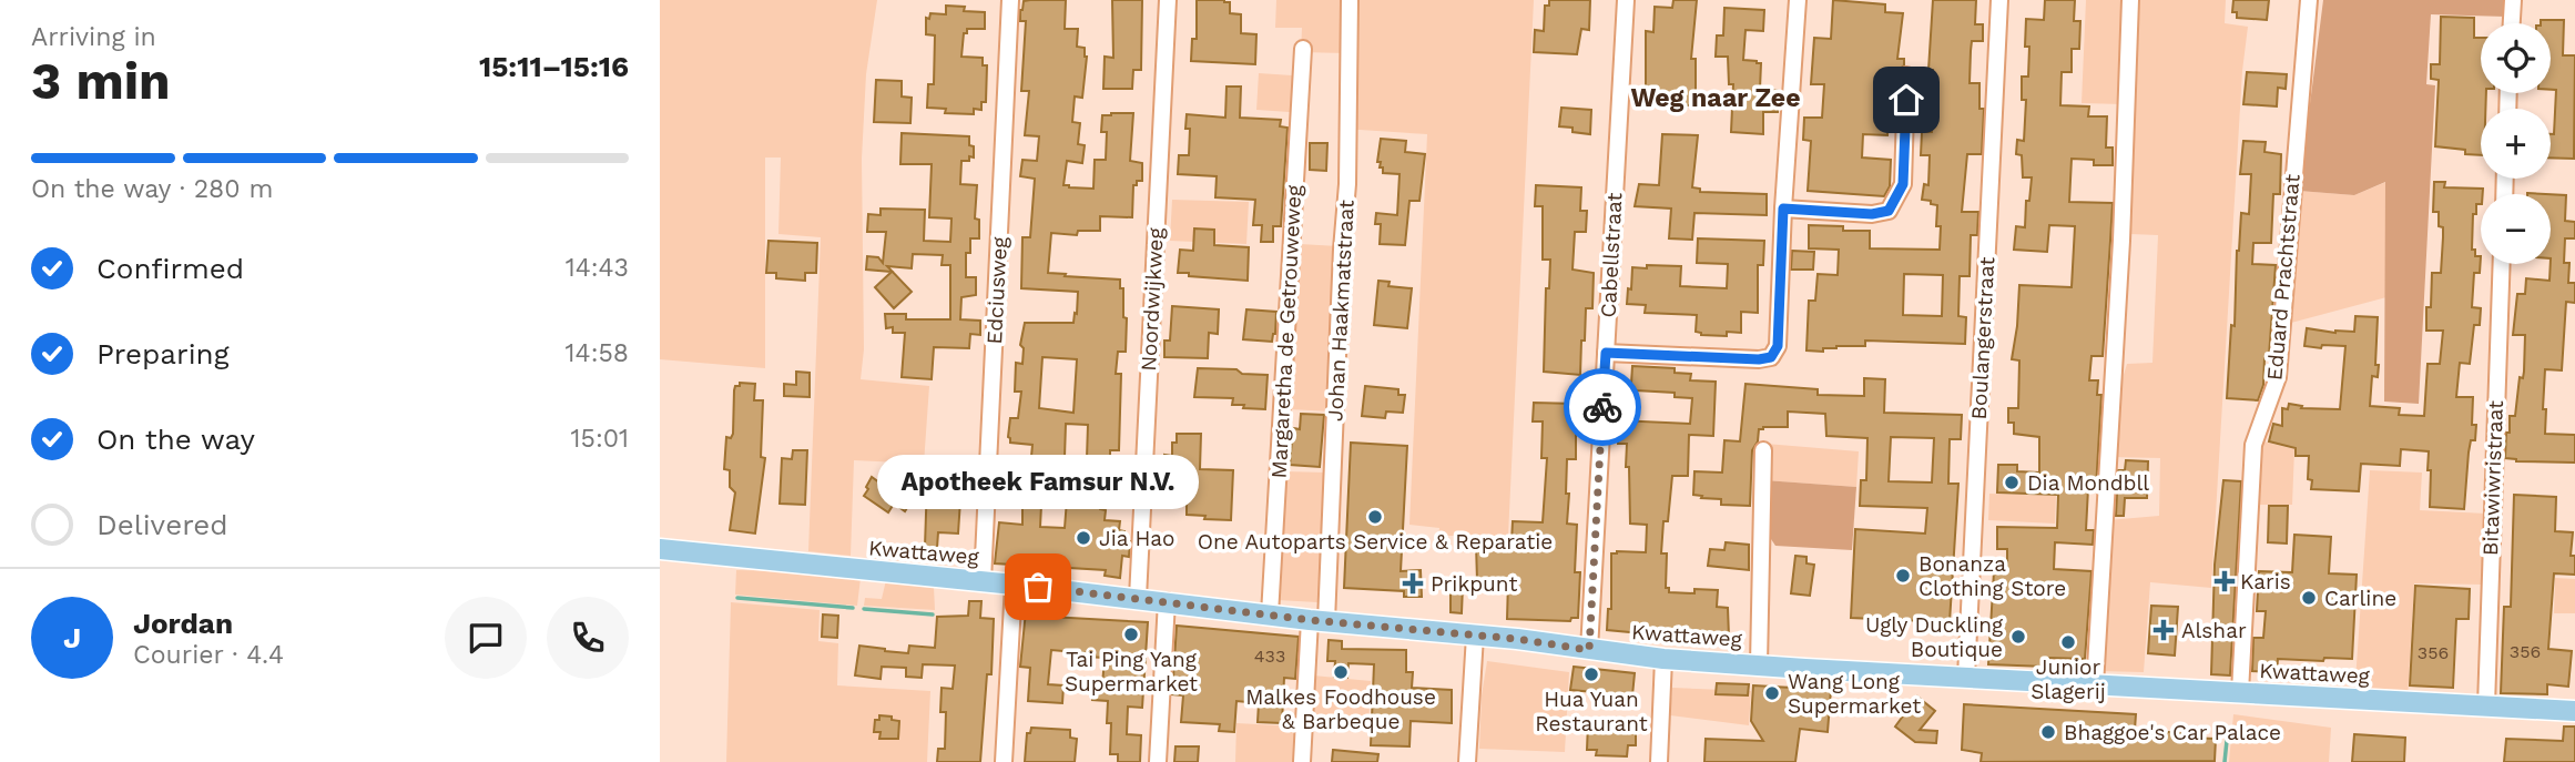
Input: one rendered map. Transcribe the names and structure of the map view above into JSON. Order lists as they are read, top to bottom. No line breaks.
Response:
{"streets":{"main road":["Kwattaweg"],"street":["Cabellstraat","Eduard Prachtstraat","Edciusweg","Noordwijkweg","Johan Haakmatstraat","Margaretha de Getrouweweg","Boulangerstraat","Bitawiwristraat"]},"crossings":[["Cabellstraat","Kwattaweg"],["Eduard Prachtstraat","Kwattaweg"],["Edciusweg","Kwattaweg"],["Noordwijkweg","Kwattaweg"],["Johan Haakmatstraat","Kwattaweg"],["Margaretha de Getrouweweg","Kwattaweg"],["Boulangerstraat","Kwattaweg"],["Bitawiwristraat","Kwattaweg"]],"districts":["Weg naar Zee"],"places":{"other":["Dia Mondbll","One Autoparts Service & Reparatie","Jia Hao","Bonanza Clothing Store","Apotheek Famsur N.V.","Carline","Tai Ping Yang Supermarket","Ugly Duckling Boutique","Junior Slagerij","Malkes Foodhouse & Barbeque","Hua Yuan Restaurant","Wang Long Supermarket","Bhaggoe's Car Palace"],"health":["Karis","Prikpunt","Alshar"]},"house_numbers":["356","356","433"],"page":{"heading":["3 min","Arriving in","15:11–15:16"],"panel":["Jordan","Courier · 4.4"],"map_buttons":["+","−"],"bar":"On the way · 280 m","list":[["Confirmed","14:43"],["Preparing","14:58"],["On the way","15:01"],"Delivered"],"bubble":"Apotheek Famsur N.V.","round":"J"}}
